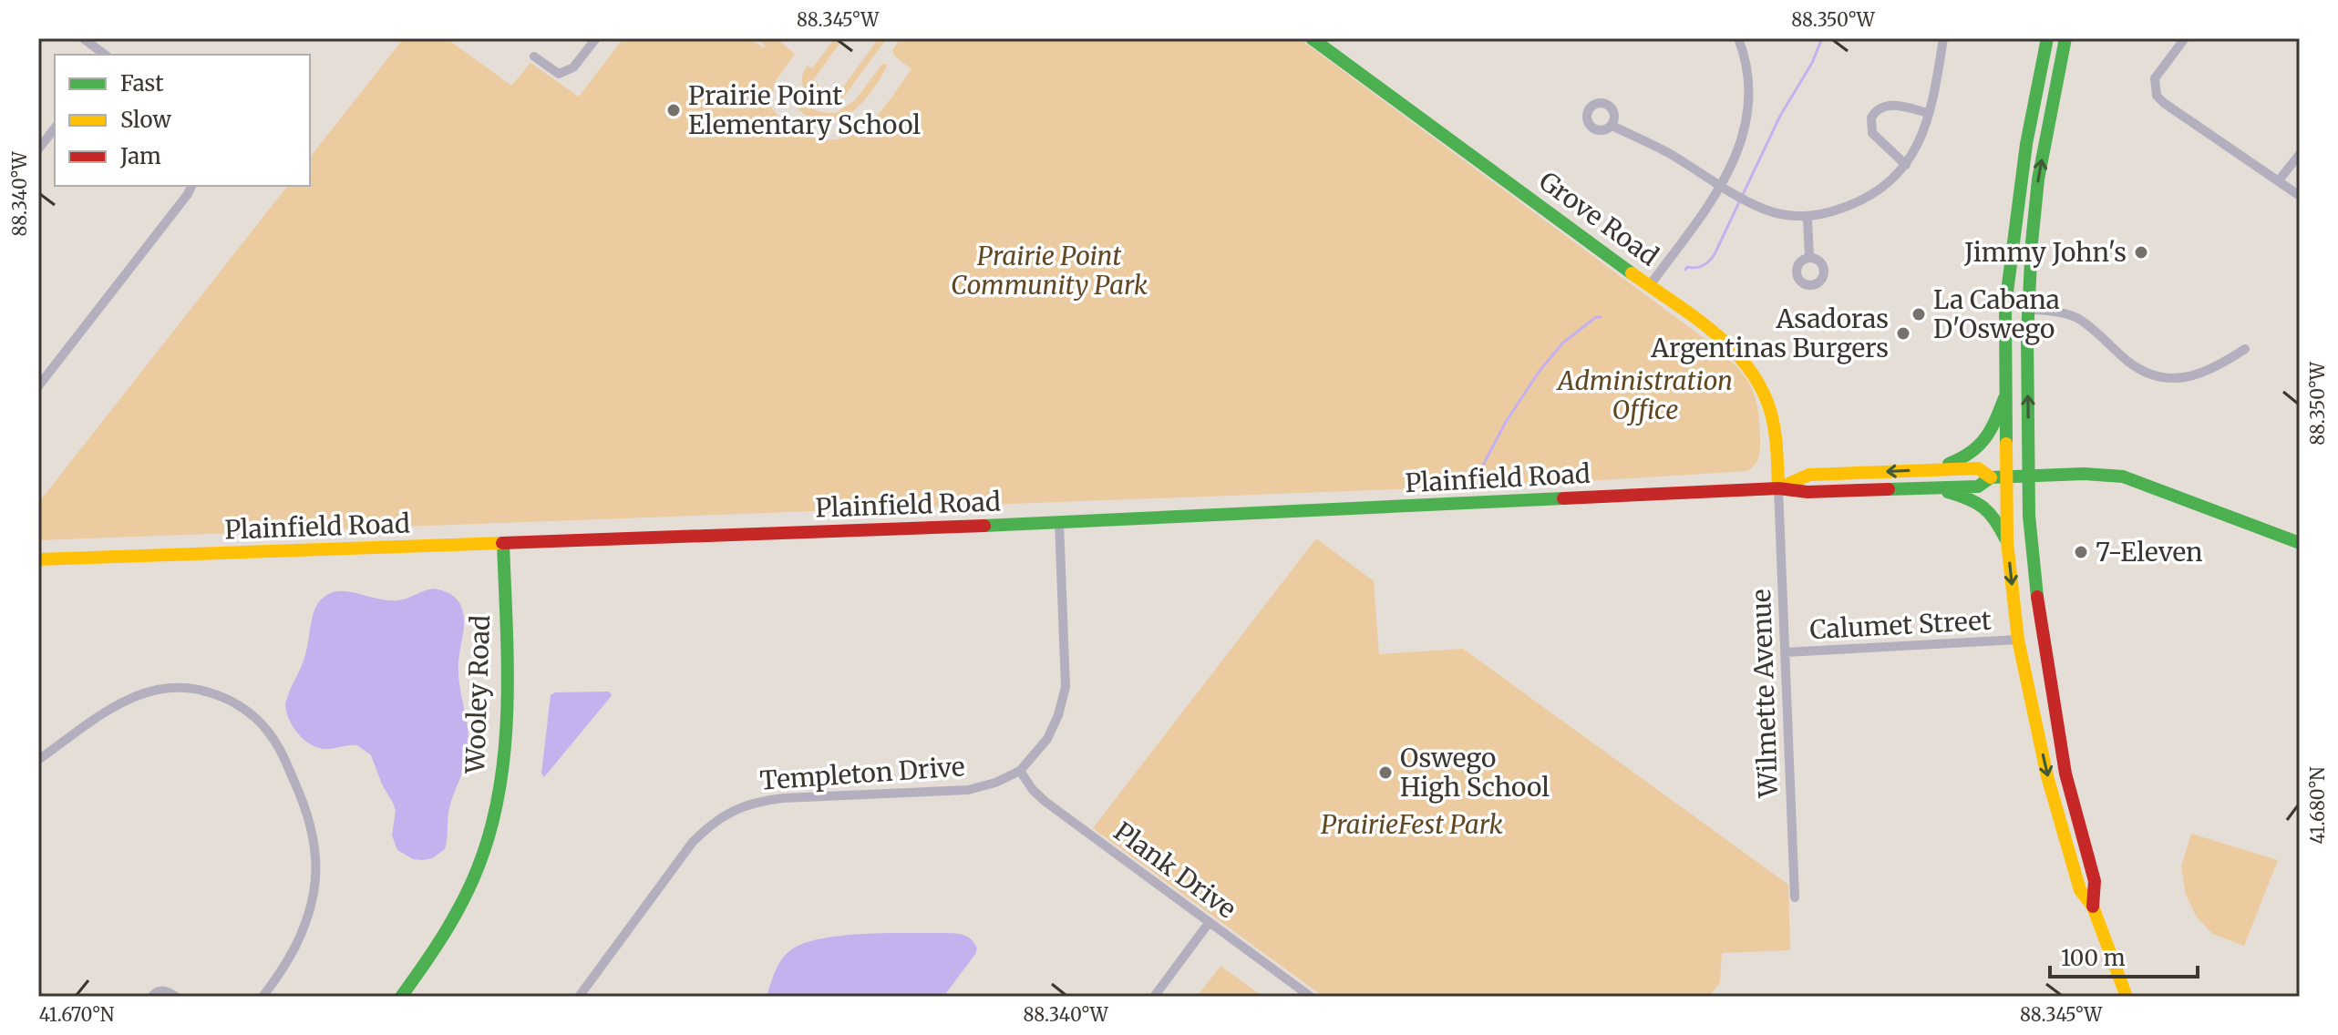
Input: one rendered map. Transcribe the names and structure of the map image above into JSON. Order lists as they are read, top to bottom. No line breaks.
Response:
{"streets":{"main road":["Grove Road","Plainfield Road","Wooley Road"],"street":["Calumet Street","Wilmette Avenue","Templeton Drive","Plank Drive"]},"crossings":[["Grove Road","Plainfield Road"],["Grove Road","Wilmette Avenue"],["Plainfield Road","Wilmette Avenue"],["Plainfield Road","Wooley Road"],["Plainfield Road","Templeton Drive"],["Calumet Street","Wilmette Avenue"],["Templeton Drive","Plank Drive"]],"parks":["Prairie Point Community Park","Administration Office","PrairieFest Park"],"places":["Prairie Point Elementary School","Jimmy John's","La Cabana D'Oswego","Asadoras Argentinas Burgers","7-Eleven","Oswego High School"],"legend":["Fast","Slow","Jam"],"scale_bar":"100 m","coordinates":["88.345°W","88.350°W","88.340°W","41.680°N","41.670°N"]}
